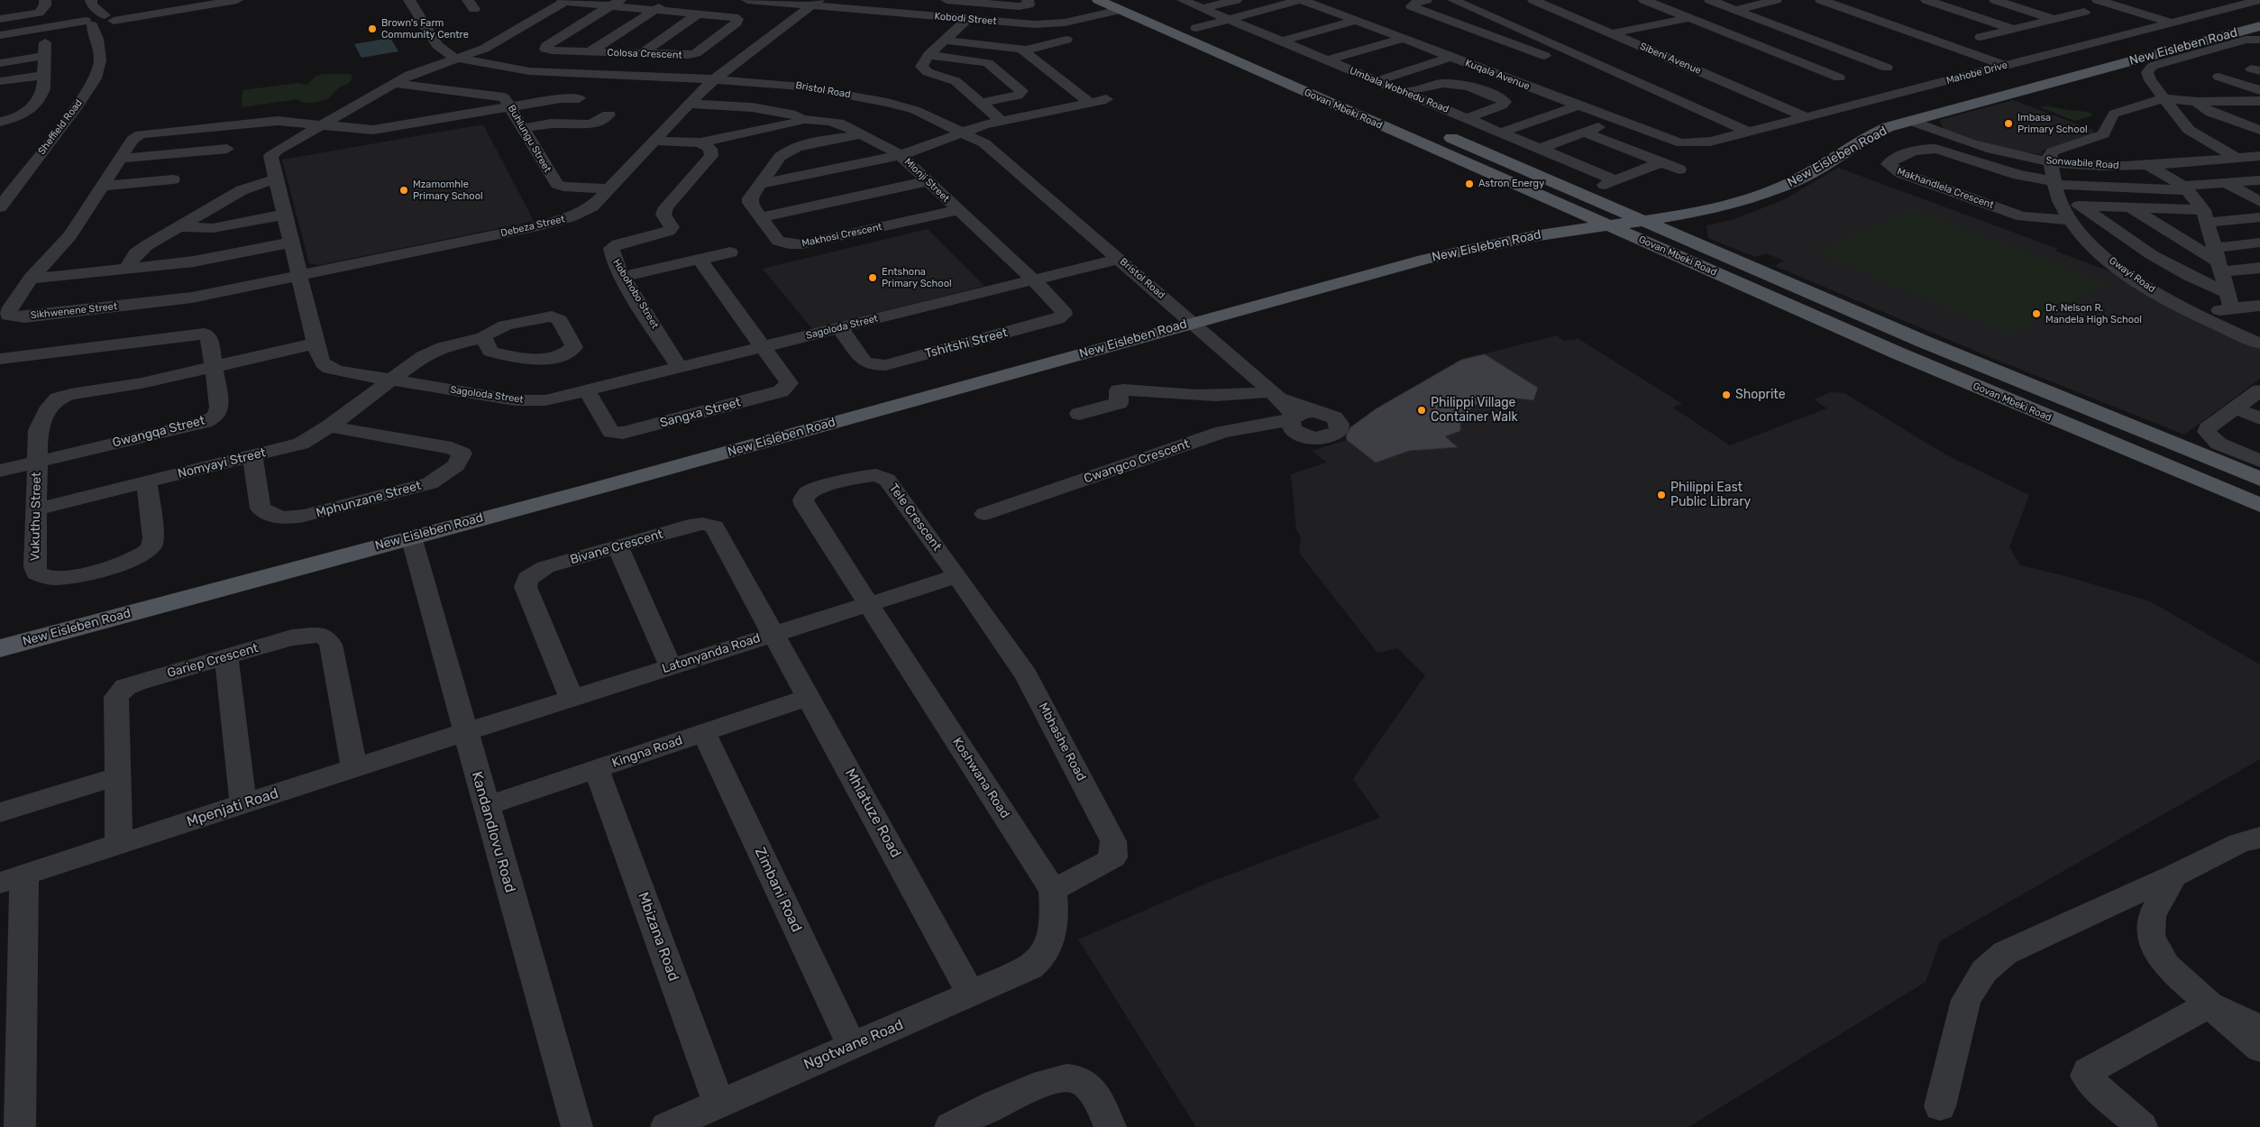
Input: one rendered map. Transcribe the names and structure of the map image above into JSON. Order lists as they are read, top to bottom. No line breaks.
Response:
{"streets":{"main road":["New Eisleben Road","Govan Mbeki Road"],"street":["Kobodi Street","Colosa Crescent","Sibeni Avenue","Mahobe Drive","Kuqala Avenue","Bristol Road","Umbala Wobhedu Road","Sheffield Road","Buhlungu Street","Sonwabile Road","Mlonji Street","Makhandlela Crescent","Debeza Street","Makhosi Crescent","Gwayi Road","Hobohobo Street","Sikhwenene Street","Sagoloda Street","Tshitshi Street","Sangxa Street","Gwangqa Street","Cwangco Crescent","Nomyayi Street","Mphunzane Street","Vukuthu Street","Tele Crescent","Bivane Crescent","Latonyanda Road","Gariep Crescent","Mbhashe Road","Kingna Road","Koshwana Road","Mpenjati Road","Mhlatuze Road","Kandandlovu Road","Zimbani Road","Mbizana Road","Ngotwane Road"]},"crossings":[["Kobodi Street","Govan Mbeki Road"],["Kobodi Street","Debeza Street"],["New Eisleben Road","Bristol Road"],["New Eisleben Road","Govan Mbeki Road"],["New Eisleben Road","Sonwabile Road"],["New Eisleben Road","Kandandlovu Road"],["Sibeni Avenue","Mahobe Drive"],["Mahobe Drive","Kuqala Avenue"],["Bristol Road","Debeza Street"],["Bristol Road","Sagoloda Street"],["Buhlungu Street","Debeza Street"],["Buhlungu Street","Sikhwenene Street"],["Buhlungu Street","Sagoloda Street"],["Sonwabile Road","Gwayi Road"],["Mlonji Street","Debeza Street"],["Mlonji Street","Makhosi Crescent"],["Mlonji Street","Hobohobo Street"],["Mlonji Street","Sagoloda Street"],["Mlonji Street","Tshitshi Street"],["Makhandlela Crescent","Gwayi Road"],["Debeza Street","Sikhwenene Street"],["Debeza Street","Sagoloda Street"],["Hobohobo Street","Sagoloda Street"],["Sikhwenene Street","Sagoloda Street"],["Sagoloda Street","Tshitshi Street"],["Sagoloda Street","Sangxa Street"],["Sagoloda Street","Nomyayi Street"],["Gwangqa Street","Vukuthu Street"],["Nomyayi Street","Mphunzane Street"],["Nomyayi Street","Vukuthu Street"],["Tele Crescent","Latonyanda Road"],["Tele Crescent","Mbhashe Road"],["Tele Crescent","Koshwana Road"],["Bivane Crescent","Latonyanda Road"],["Bivane Crescent","Mhlatuze Road"],["Latonyanda Road","Mbhashe Road"],["Latonyanda Road","Koshwana Road"],["Latonyanda Road","Mpenjati Road"],["Latonyanda Road","Mhlatuze Road"],["Latonyanda Road","Kandandlovu Road"],["Gariep Crescent","Mpenjati Road"],["Mbhashe Road","Koshwana Road"],["Kingna Road","Mhlatuze Road"],["Kingna Road","Kandandlovu Road"],["Kingna Road","Zimbani Road"],["Kingna Road","Mbizana Road"],["Koshwana Road","Ngotwane Road"],["Mpenjati Road","Kandandlovu Road"],["Mhlatuze Road","Ngotwane Road"],["Zimbani Road","Ngotwane Road"],["Mbizana Road","Ngotwane Road"]],"places":["Brown's Farm Community Centre","Imbasa Primary School","Astron Energy","Mzamomhle Primary School","Entshona Primary School","Dr. Nelson R. Mandela High School","Shoprite","Philippi Village Container Walk","Philippi East Public Library"]}
